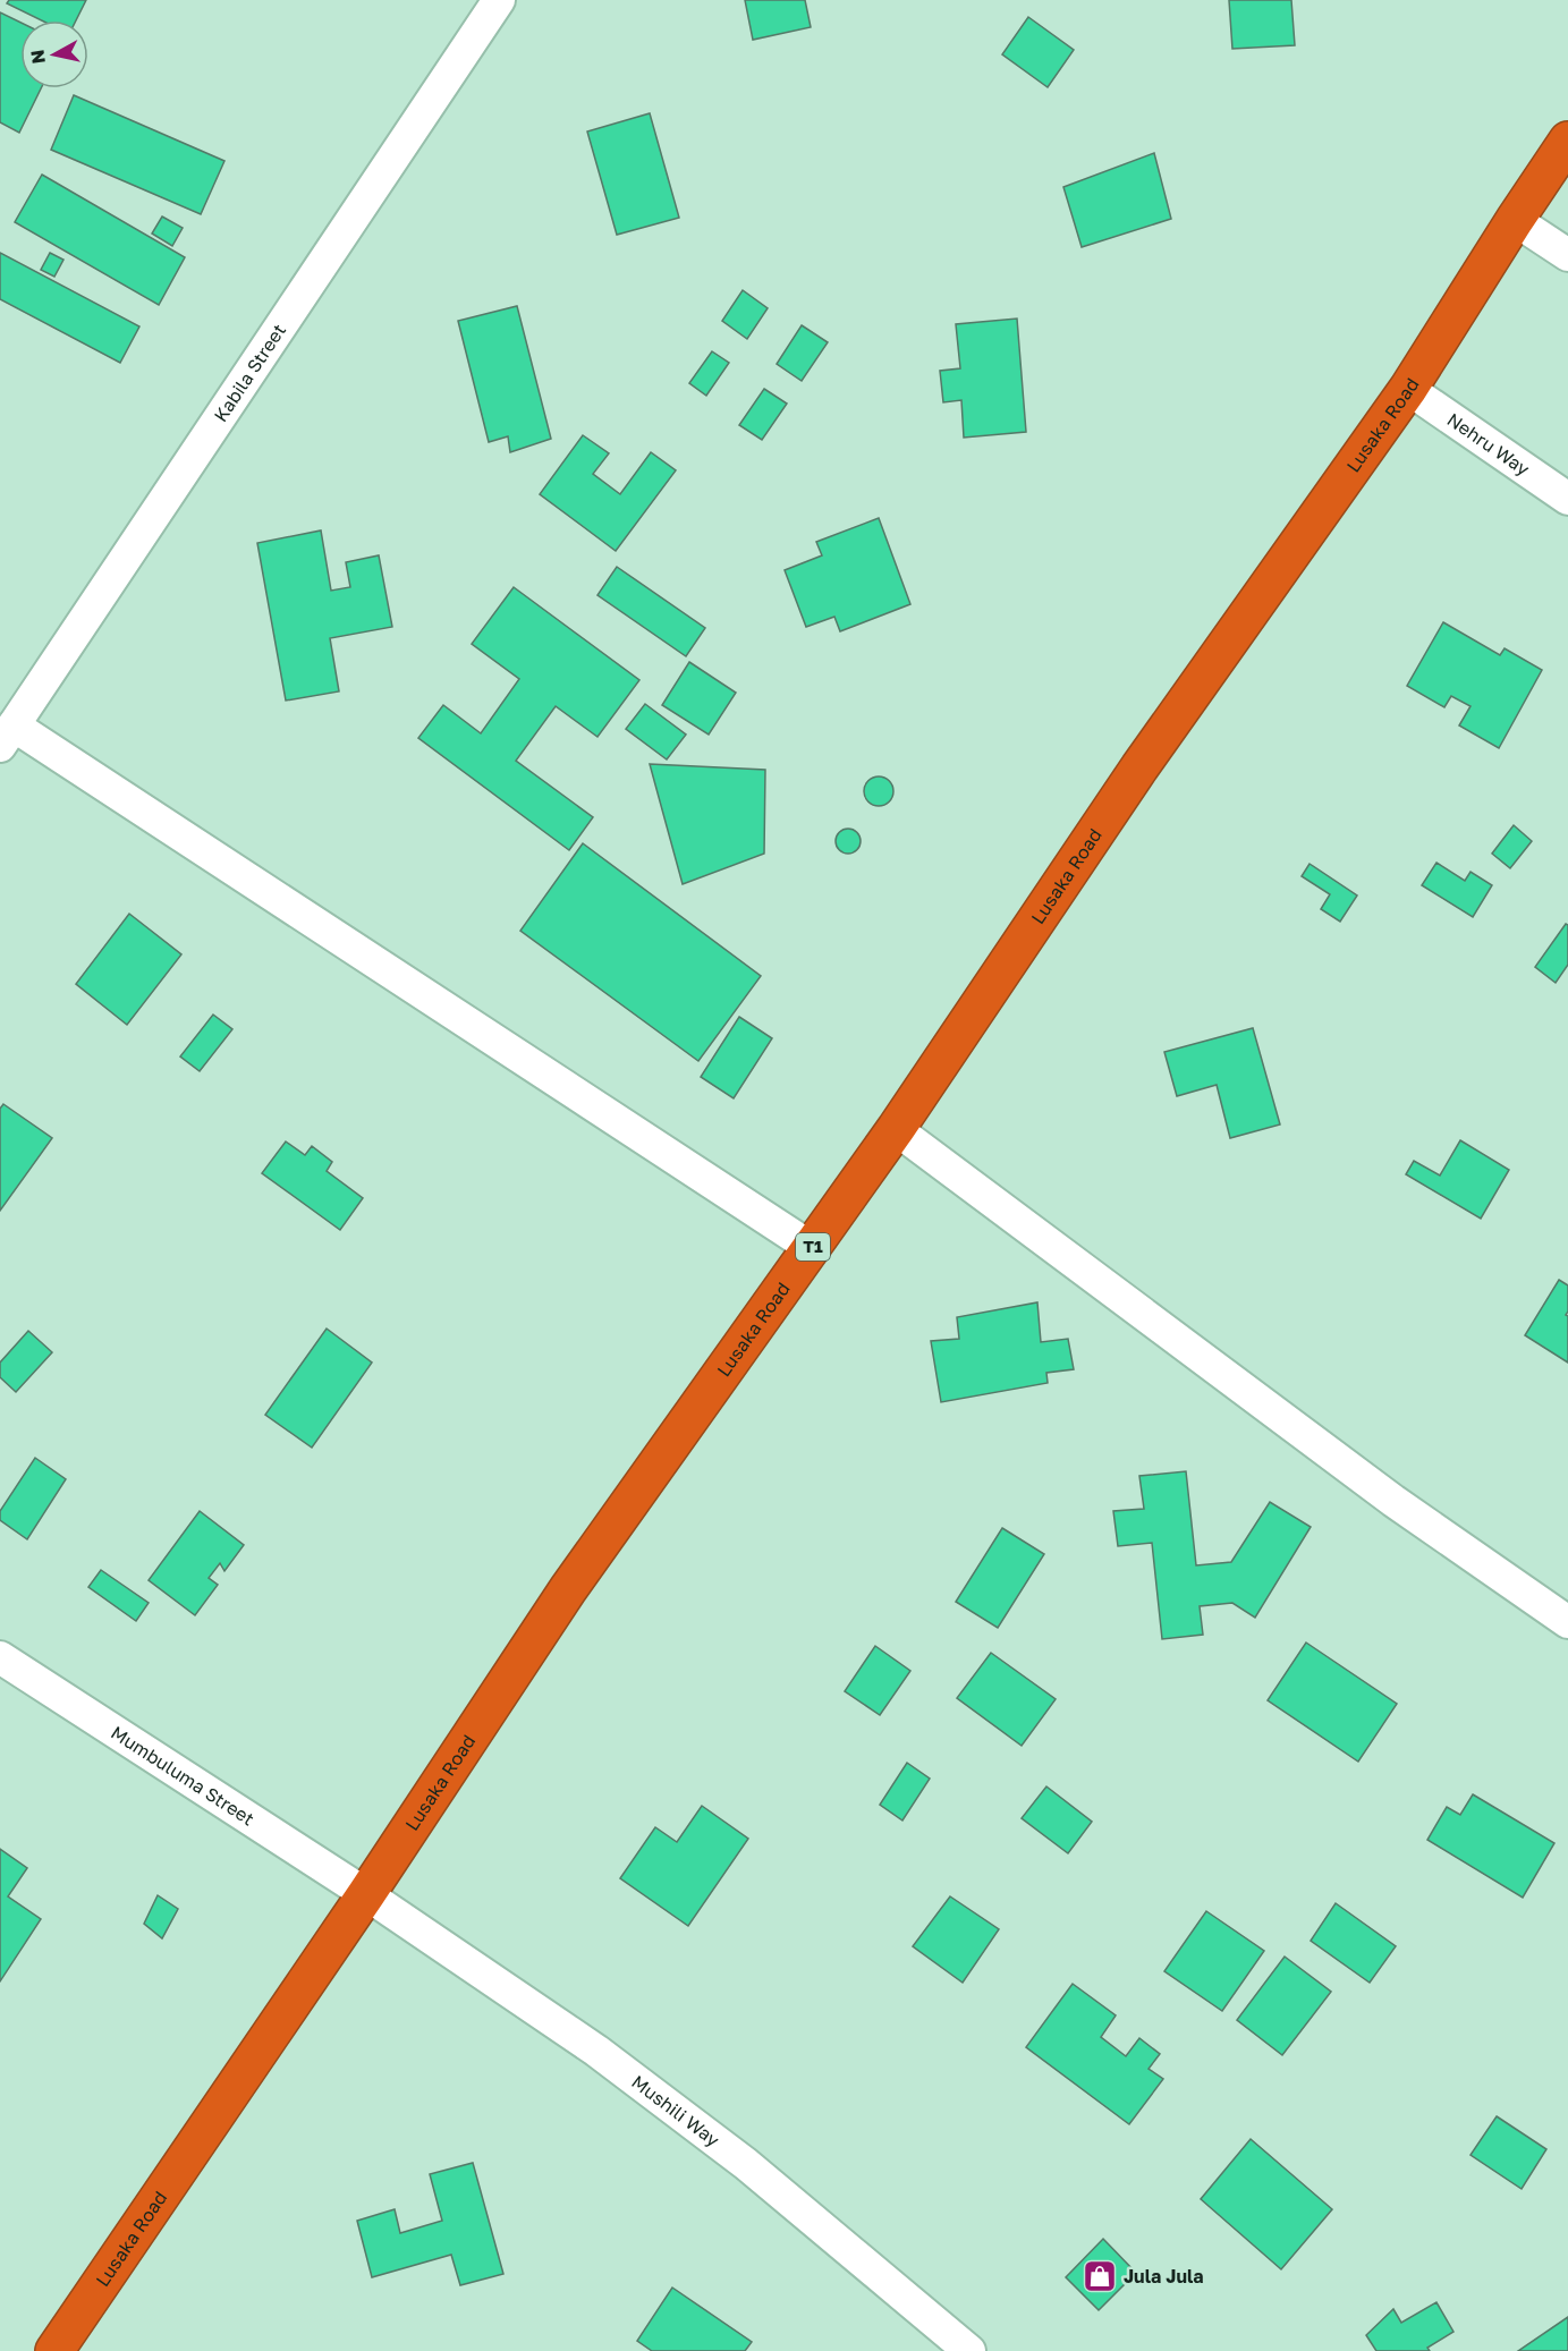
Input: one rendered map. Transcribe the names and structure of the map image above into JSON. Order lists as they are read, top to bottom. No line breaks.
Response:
{"streets":{"highway":["Lusaka Road","T1"],"street":["Kabila Street","Nehru Way","Mumbuluma Street","Mushili Way"]},"crossings":[["Lusaka Road","Nehru Way"],["Lusaka Road","Mumbuluma Street"],["Lusaka Road","Mushili Way"],["Mumbuluma Street","Mushili Way"]],"places":{"shop":["Jula Jula"]},"north":"left"}
